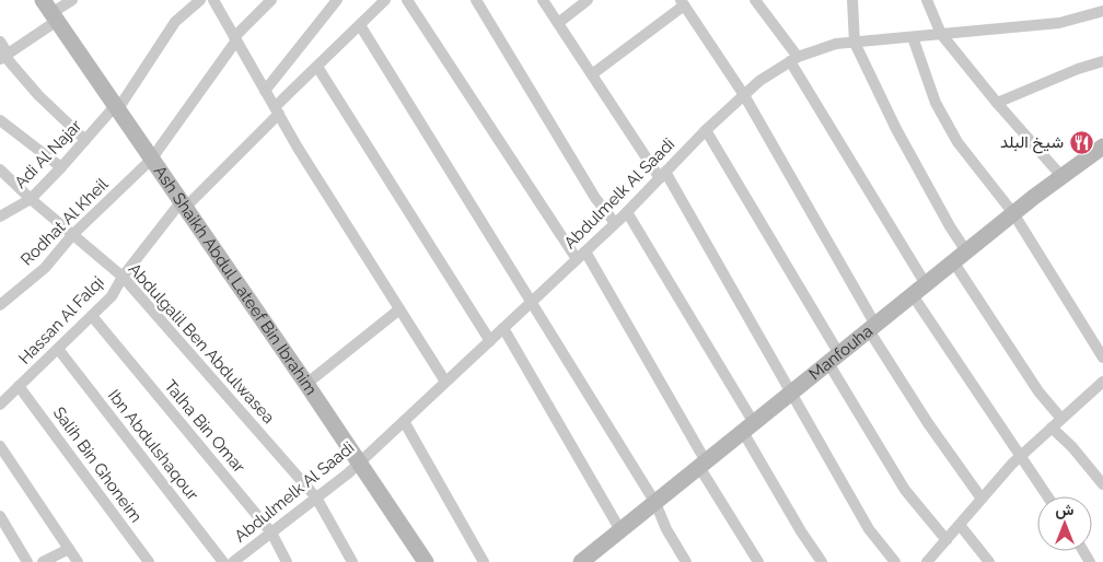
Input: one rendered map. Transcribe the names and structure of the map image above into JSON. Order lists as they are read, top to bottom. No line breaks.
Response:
{"streets":{"street":["Adi Al Najar","Abdulmelk Al Saadi","Rodhat Al Kheil","Ash Shaikh Abdul Lateef Bin Ibrahim","Hassan Al Falqi","Abdulgalil Ben Abdulwasea","Manfouha","Talha Bin Omar","Ibn Abdulshaqour","Salih Bin Ghoneim"]},"crossings":[["Adi Al Najar","Ash Shaikh Abdul Lateef Bin Ibrahim"],["Adi Al Najar","Abdulgalil Ben Abdulwasea"],["Abdulmelk Al Saadi","Ash Shaikh Abdul Lateef Bin Ibrahim"],["Abdulmelk Al Saadi","Abdulgalil Ben Abdulwasea"],["Abdulmelk Al Saadi","Talha Bin Omar"],["Rodhat Al Kheil","Ash Shaikh Abdul Lateef Bin Ibrahim"],["Rodhat Al Kheil","Abdulgalil Ben Abdulwasea"],["Ash Shaikh Abdul Lateef Bin Ibrahim","Hassan Al Falqi"],["Hassan Al Falqi","Abdulgalil Ben Abdulwasea"],["Hassan Al Falqi","Talha Bin Omar"],["Hassan Al Falqi","Ibn Abdulshaqour"],["Hassan Al Falqi","Salih Bin Ghoneim"]],"places":{"restaurant":["شيخ البلد"]},"north":"top"}
